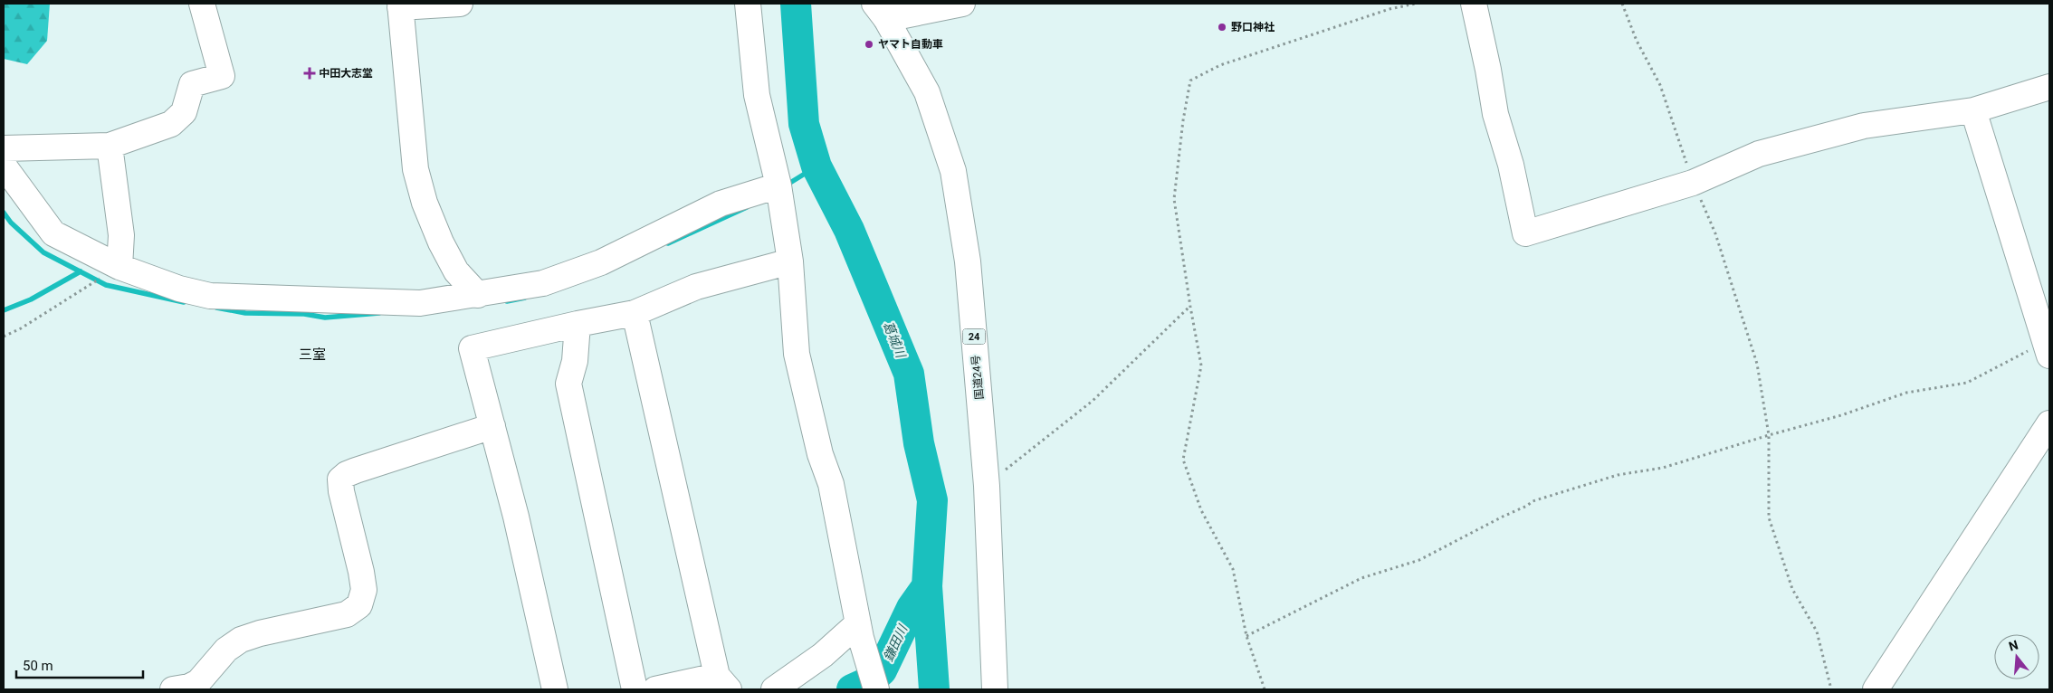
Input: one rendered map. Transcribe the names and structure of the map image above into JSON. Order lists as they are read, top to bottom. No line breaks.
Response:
{"streets":{"main road":["24","国道24号"]},"districts":["三室"],"water":["葛城川","鎌田川"],"places":{"other":["野口神社","ヤマト自動車"],"health":["中田大志堂"]},"scale_bar":"50 m","north":"top"}
